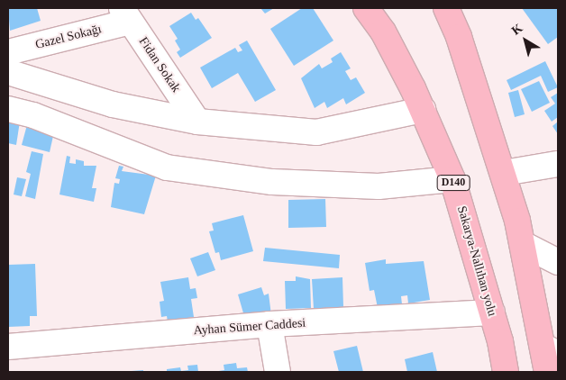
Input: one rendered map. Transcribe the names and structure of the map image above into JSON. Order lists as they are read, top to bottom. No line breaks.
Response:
{"streets":{"main road":["D140","Sakarya-Nallıhan yolu"],"street":["Gazel Sokağı","Fidan Sokak","Ayhan Sümer Caddesi"]},"crossings":[["Gazel Sokağı","Fidan Sokak"],["Sakarya-Nallıhan yolu","Ayhan Sümer Caddesi"]],"north":"top left"}
